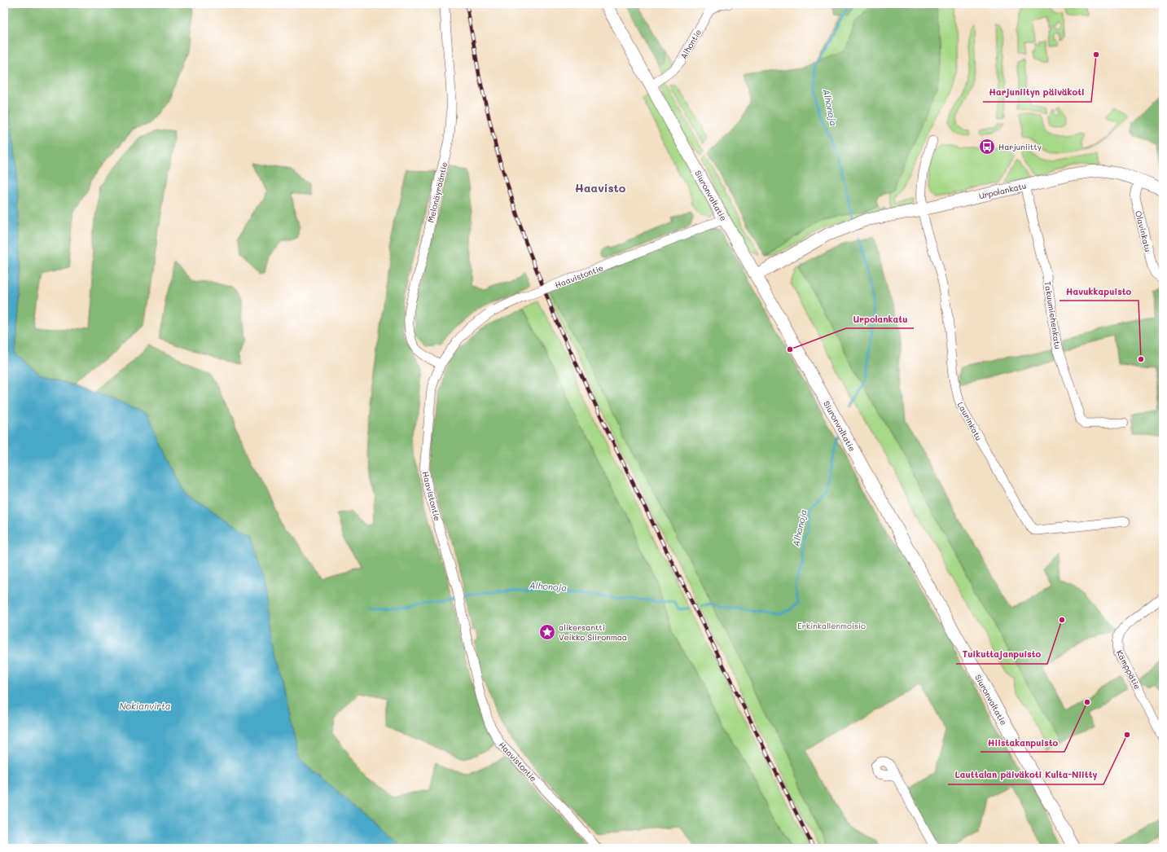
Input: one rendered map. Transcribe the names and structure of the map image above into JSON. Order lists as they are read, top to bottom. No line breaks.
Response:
{"streets":{"main road":["Urpolankatu","Siuronvaltatie"],"street":["Alhontie","Melonäyrääntie","Olavinkatu","Haavistontie","Takuumiehenkatu","Laurinkatu","Kämppätie"]},"crossings":[["Alhontie","Siuronvaltatie"],["Urpolankatu","Siuronvaltatie"],["Urpolankatu","Olavinkatu"],["Urpolankatu","Takuumiehenkatu"],["Urpolankatu","Laurinkatu"],["Melonäyrääntie","Haavistontie"],["Siuronvaltatie","Haavistontie"]],"districts":["Haavisto"],"water":["Alhonoja","Nokianvirta"],"parks":["Erkinkallenmoisio"],"places":{"other":["Harjuniityn päiväkoti","Urpolankatu","Havukkapuisto","Tuikuttajanpuisto","Hiistakanpuisto","Lauttalan päiväkoti Kulta-Niitty"],"bus stop":["Harjuniitty"],"place":["alikersantti Veikko Siironmaa"]}}
